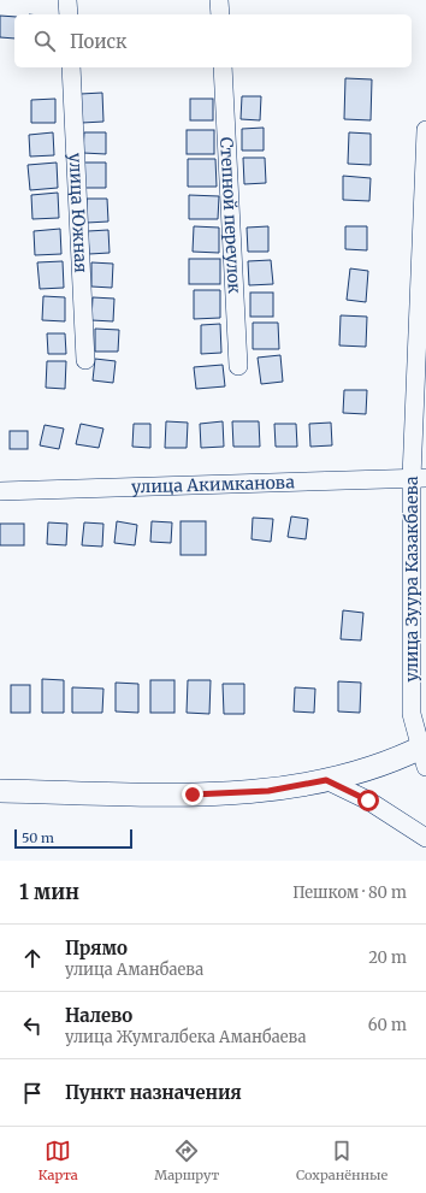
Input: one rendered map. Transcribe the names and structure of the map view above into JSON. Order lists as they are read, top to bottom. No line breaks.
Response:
{"streets":{"street":["улица Южная","Степной переулок","улица Акимканова","улица Зуура Казакбаева"]},"crossings":[["улица Акимканова","улица Зуура Казакбаева"]],"scale_bar":"50 m","page":{"search":"Поиск","scale":"50 m","heading":["1 мин","Пешком · 80 m"],"list":[["Прямо","улица Аманбаева","20 m"],["Налево","улица Жумгалбека Аманбаева","60 m"],"Пункт назначения"],"nav":["Карта","Маршрут","Сохранённые"]}}
